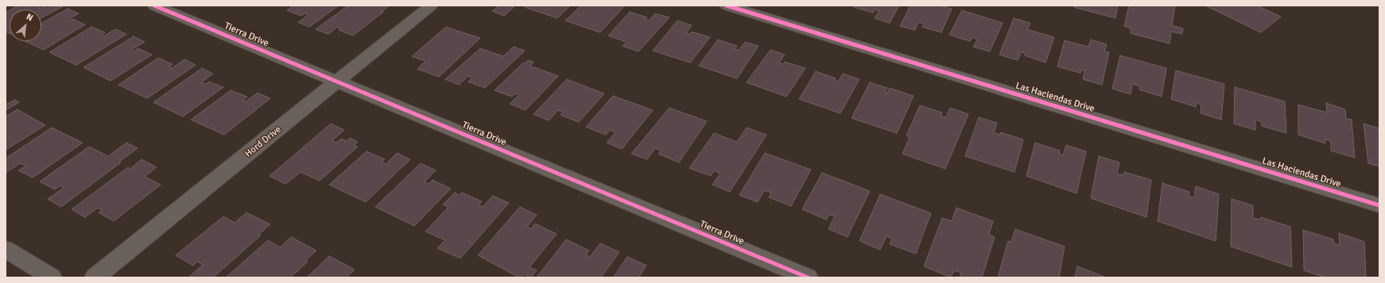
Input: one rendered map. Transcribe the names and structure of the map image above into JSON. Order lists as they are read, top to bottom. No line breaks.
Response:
{"streets":{"street":["Tierra Drive","Las Haciendas Drive","Hord Drive"]},"crossings":[["Tierra Drive","Hord Drive"]],"north":"top right"}
